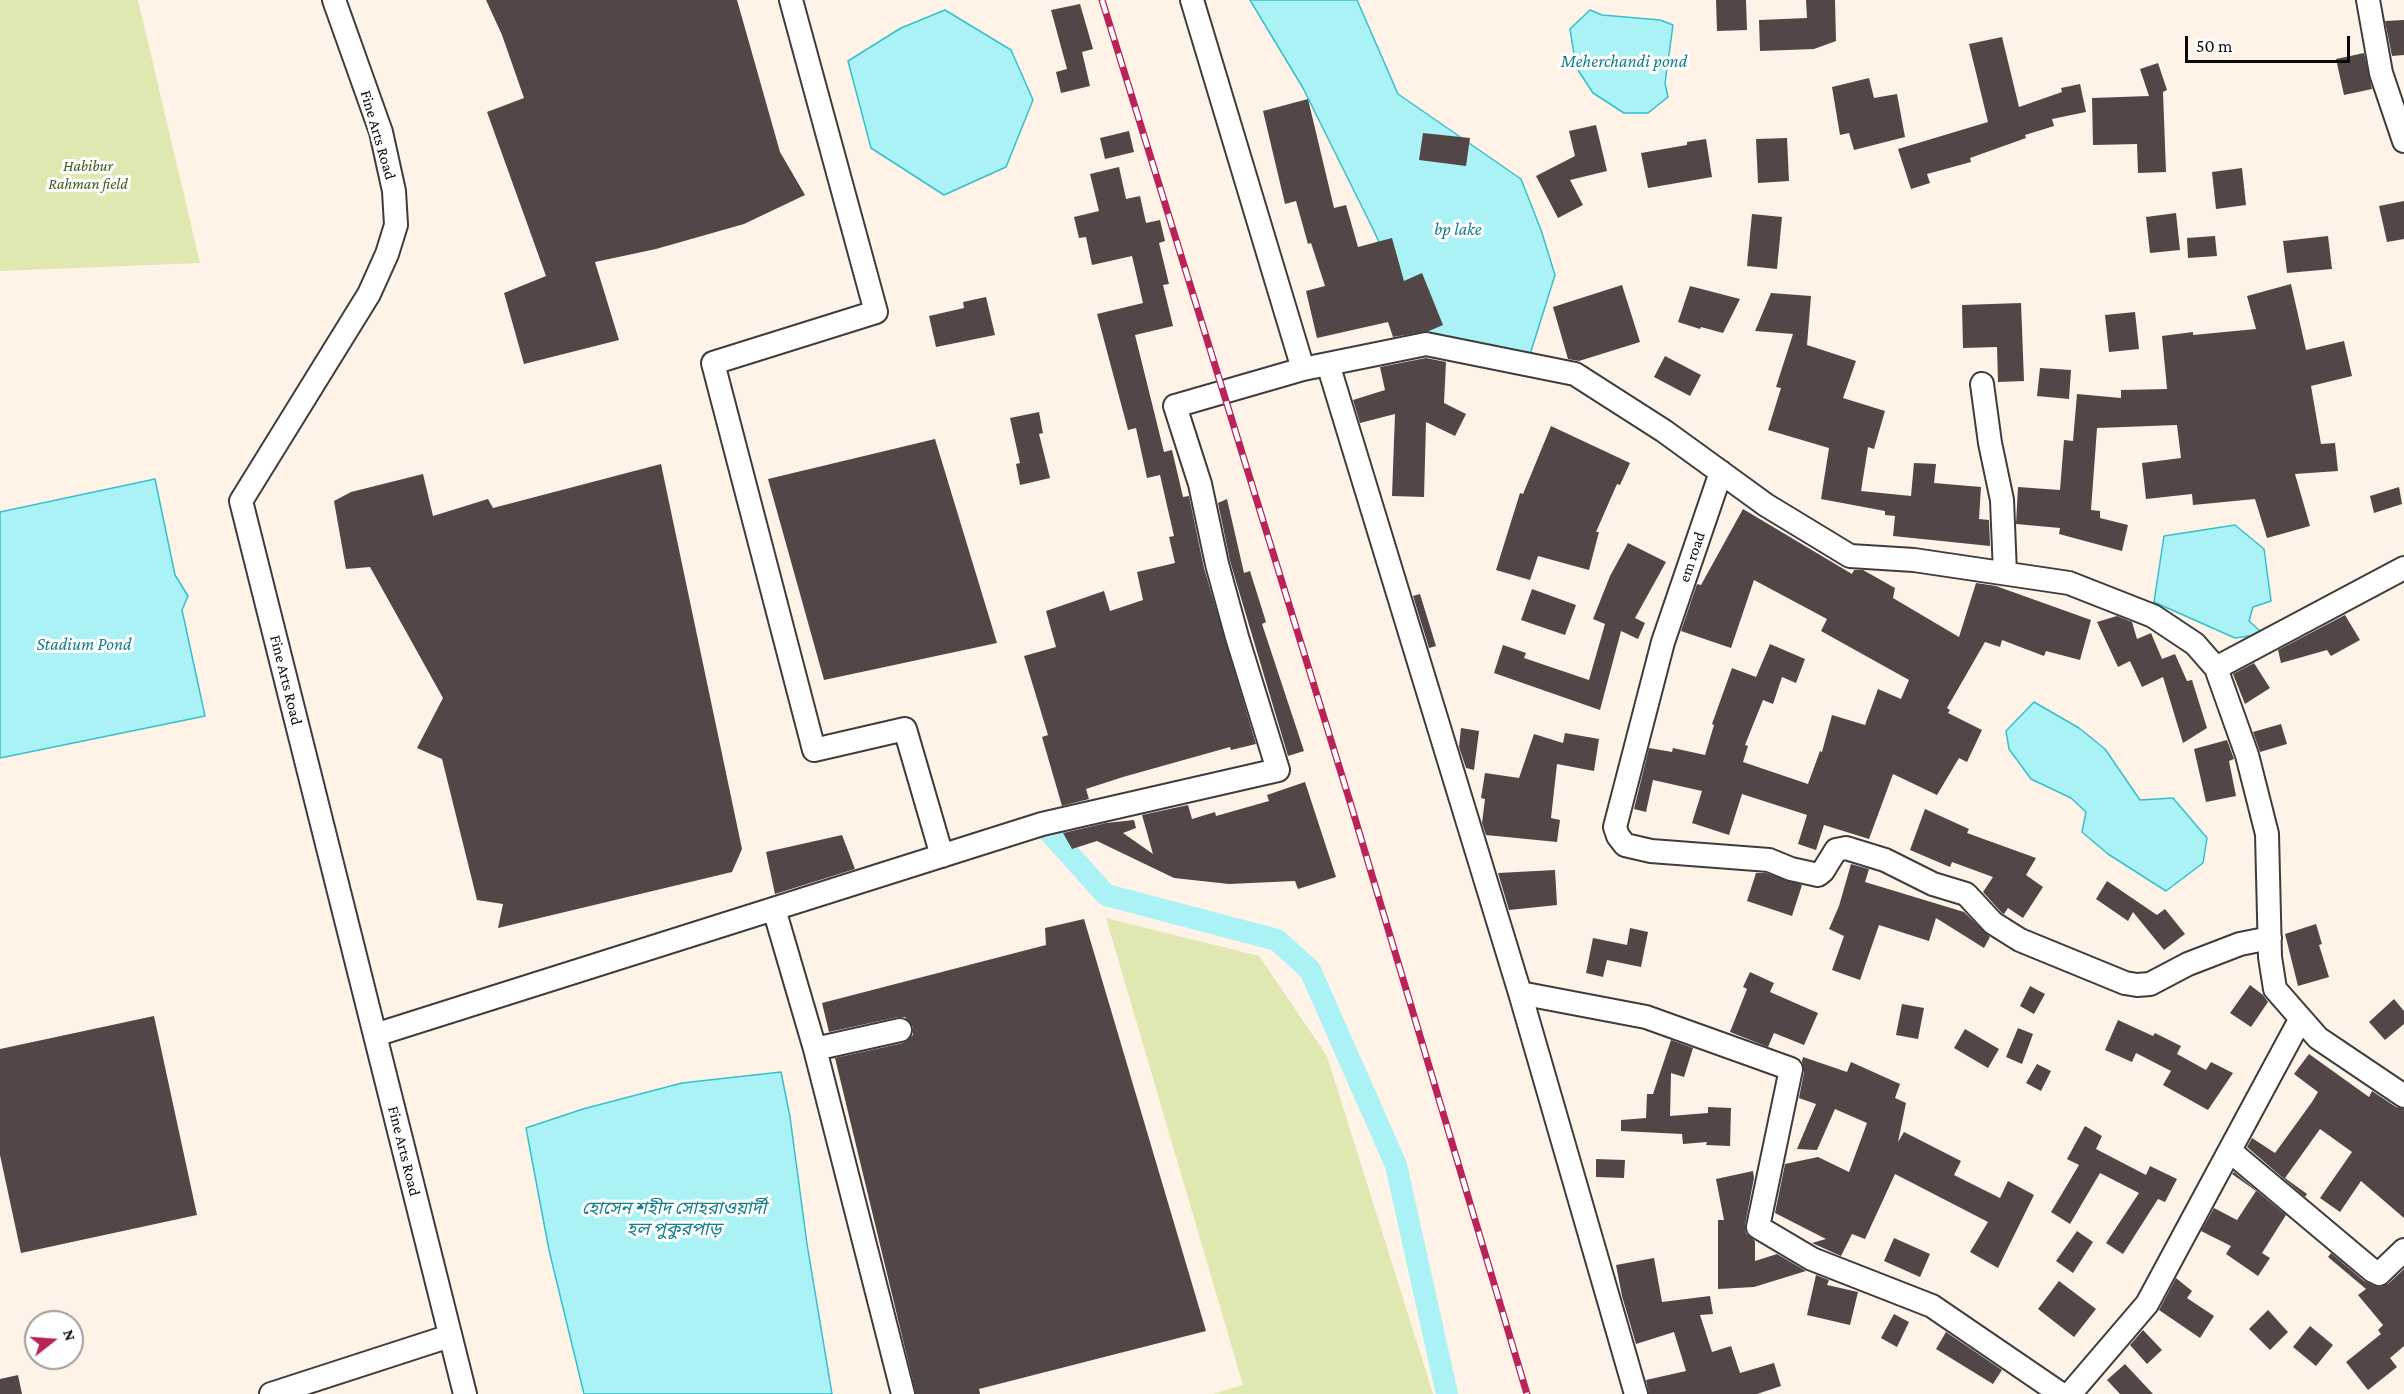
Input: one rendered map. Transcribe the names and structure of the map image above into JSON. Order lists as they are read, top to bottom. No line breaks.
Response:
{"streets":{"street":["Fine Arts Road","em road"]},"water":["Meherchandi pond","bp lake","Stadium Pond","হোসেন শহীদ সোহরাওয়ার্দী হল পুকুরপাড়"],"parks":["Habibur Rahman field"],"scale_bar":"50 m","north":"right"}
